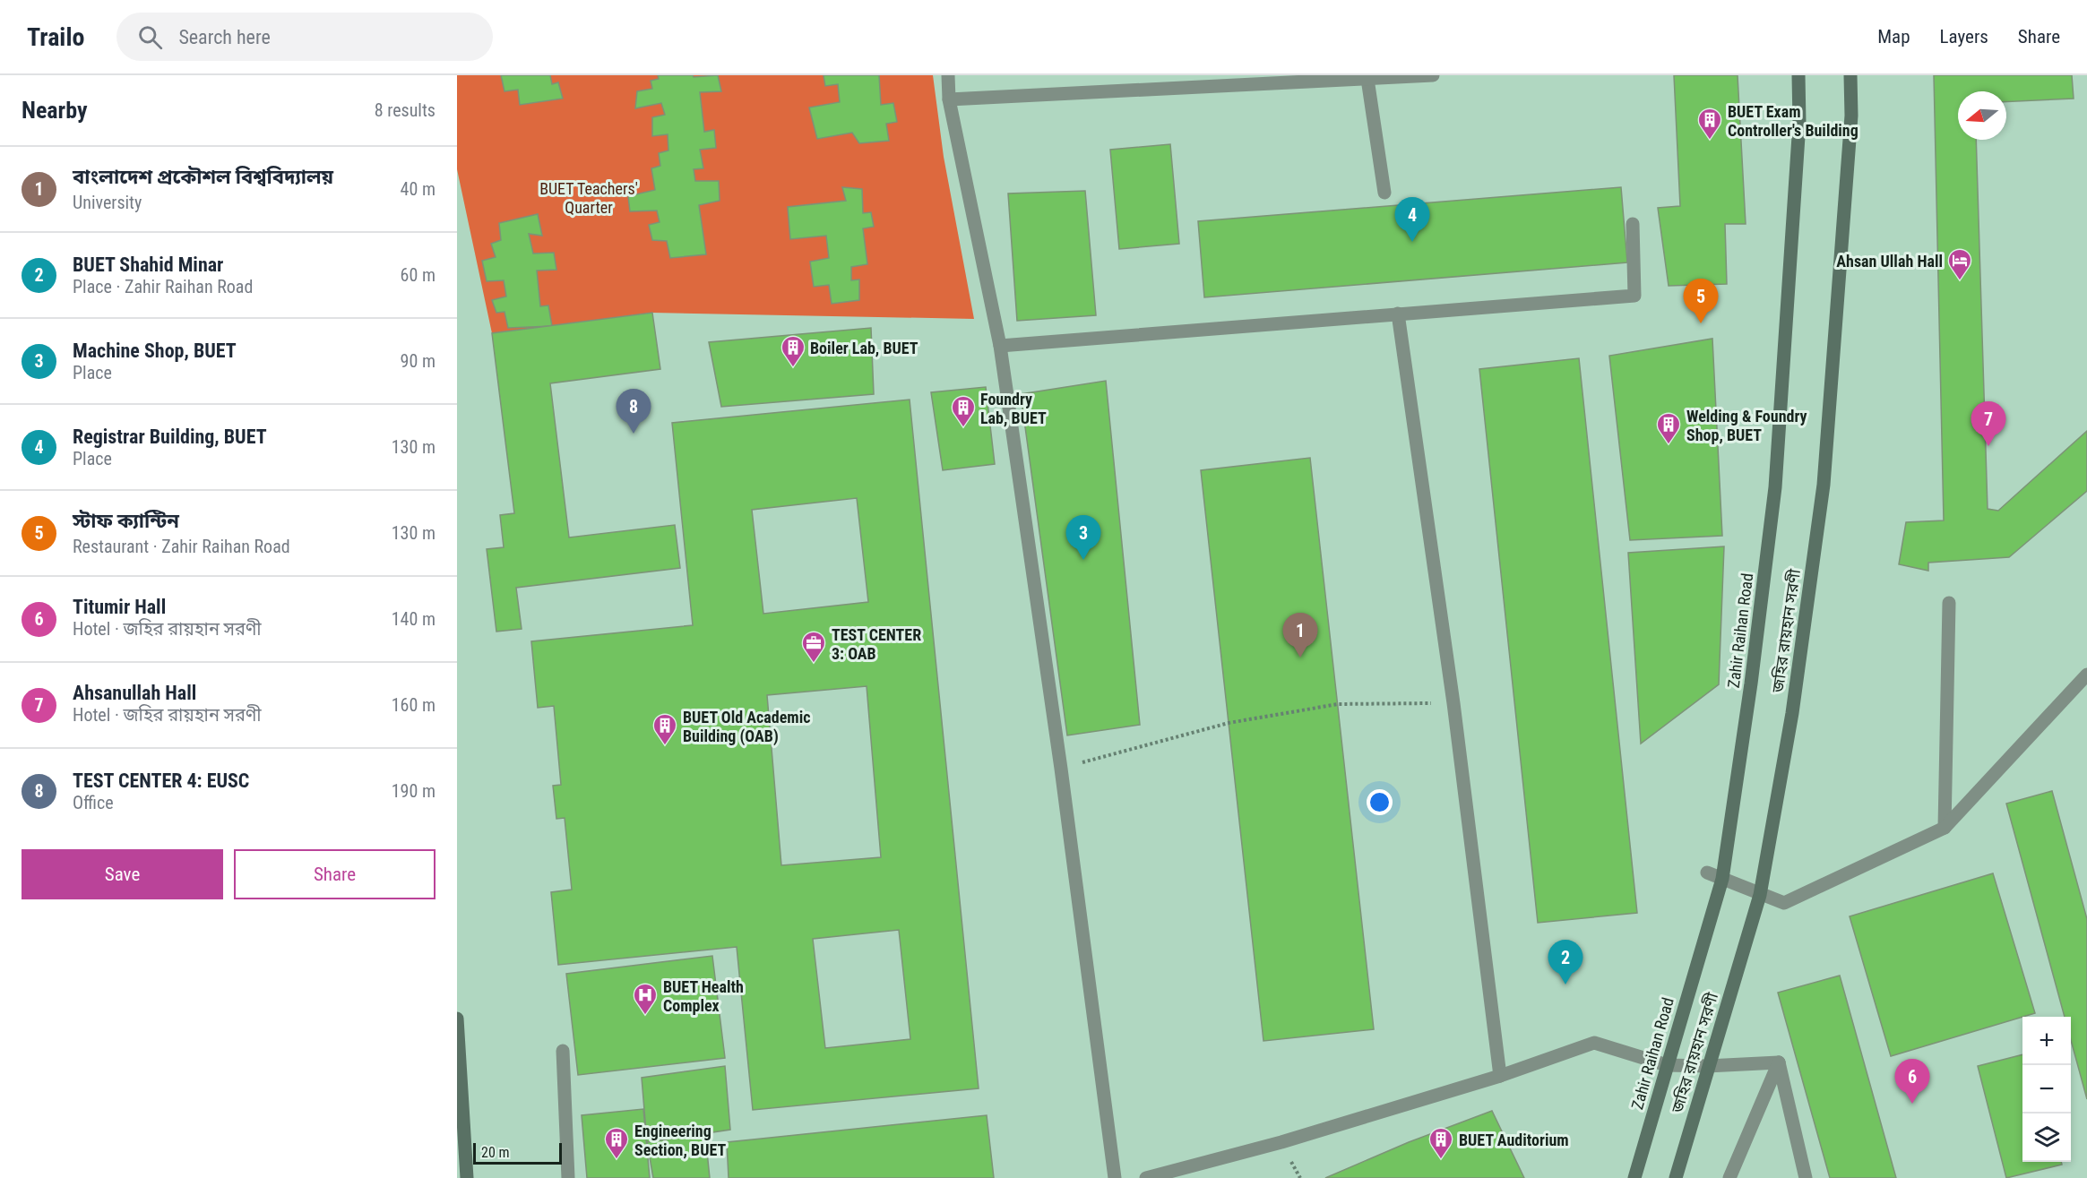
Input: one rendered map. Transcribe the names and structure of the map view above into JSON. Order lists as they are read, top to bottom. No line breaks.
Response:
{"streets":{"main road":["Zahir Raihan Road","জহির রায়হান সরণী"]},"parks":["BUET Teachers' Quarter"],"places":{"building":["BUET Exam Controller's Building","Boiler Lab, BUET","Foundry Lab, BUET","Welding & Foundry Shop, BUET","BUET Old Academic Building (OAB)","Engineering Section, BUET","BUET Auditorium"],"hotel":["Ahsan Ullah Hall"],"office":["TEST CENTER 3: OAB"],"hospital":["BUET Health Complex"]},"scale_bar":"20 m","north":"left","page":{"header":"Trailo","search":"Search here","nav":["Map","Layers","Share"],"heading":["Nearby","8 results"],"list":[{"mark":"1","name":"বাংলাদেশ প্রকৌশল বিশ্ববিদ্যালয়","note":"University","value":"40 m"},{"mark":"2","name":"BUET Shahid Minar","note":"Place · Zahir Raihan Road","value":"60 m"},{"mark":"3","name":"Machine Shop, BUET","note":"Place","value":"90 m"},{"mark":"4","name":"Registrar Building, BUET","note":"Place","value":"130 m"},{"mark":"5","name":"স্টাফ ক্যান্টিন","note":"Restaurant · Zahir Raihan Road","value":"130 m"},{"mark":"6","name":"Titumir Hall","note":"Hotel · জহির রায়হান সরণী","value":"140 m"},{"mark":"7","name":"Ahsanullah Hall","note":"Hotel · জহির রায়হান সরণী","value":"160 m"},{"mark":"8","name":"TEST CENTER 4: EUSC","note":"Office","value":"190 m"}],"pins":["4","5","8","7","3","1","2","6"],"buttons":["Save","Share"],"map_buttons":["+","−"],"scale":"20 m"}}
